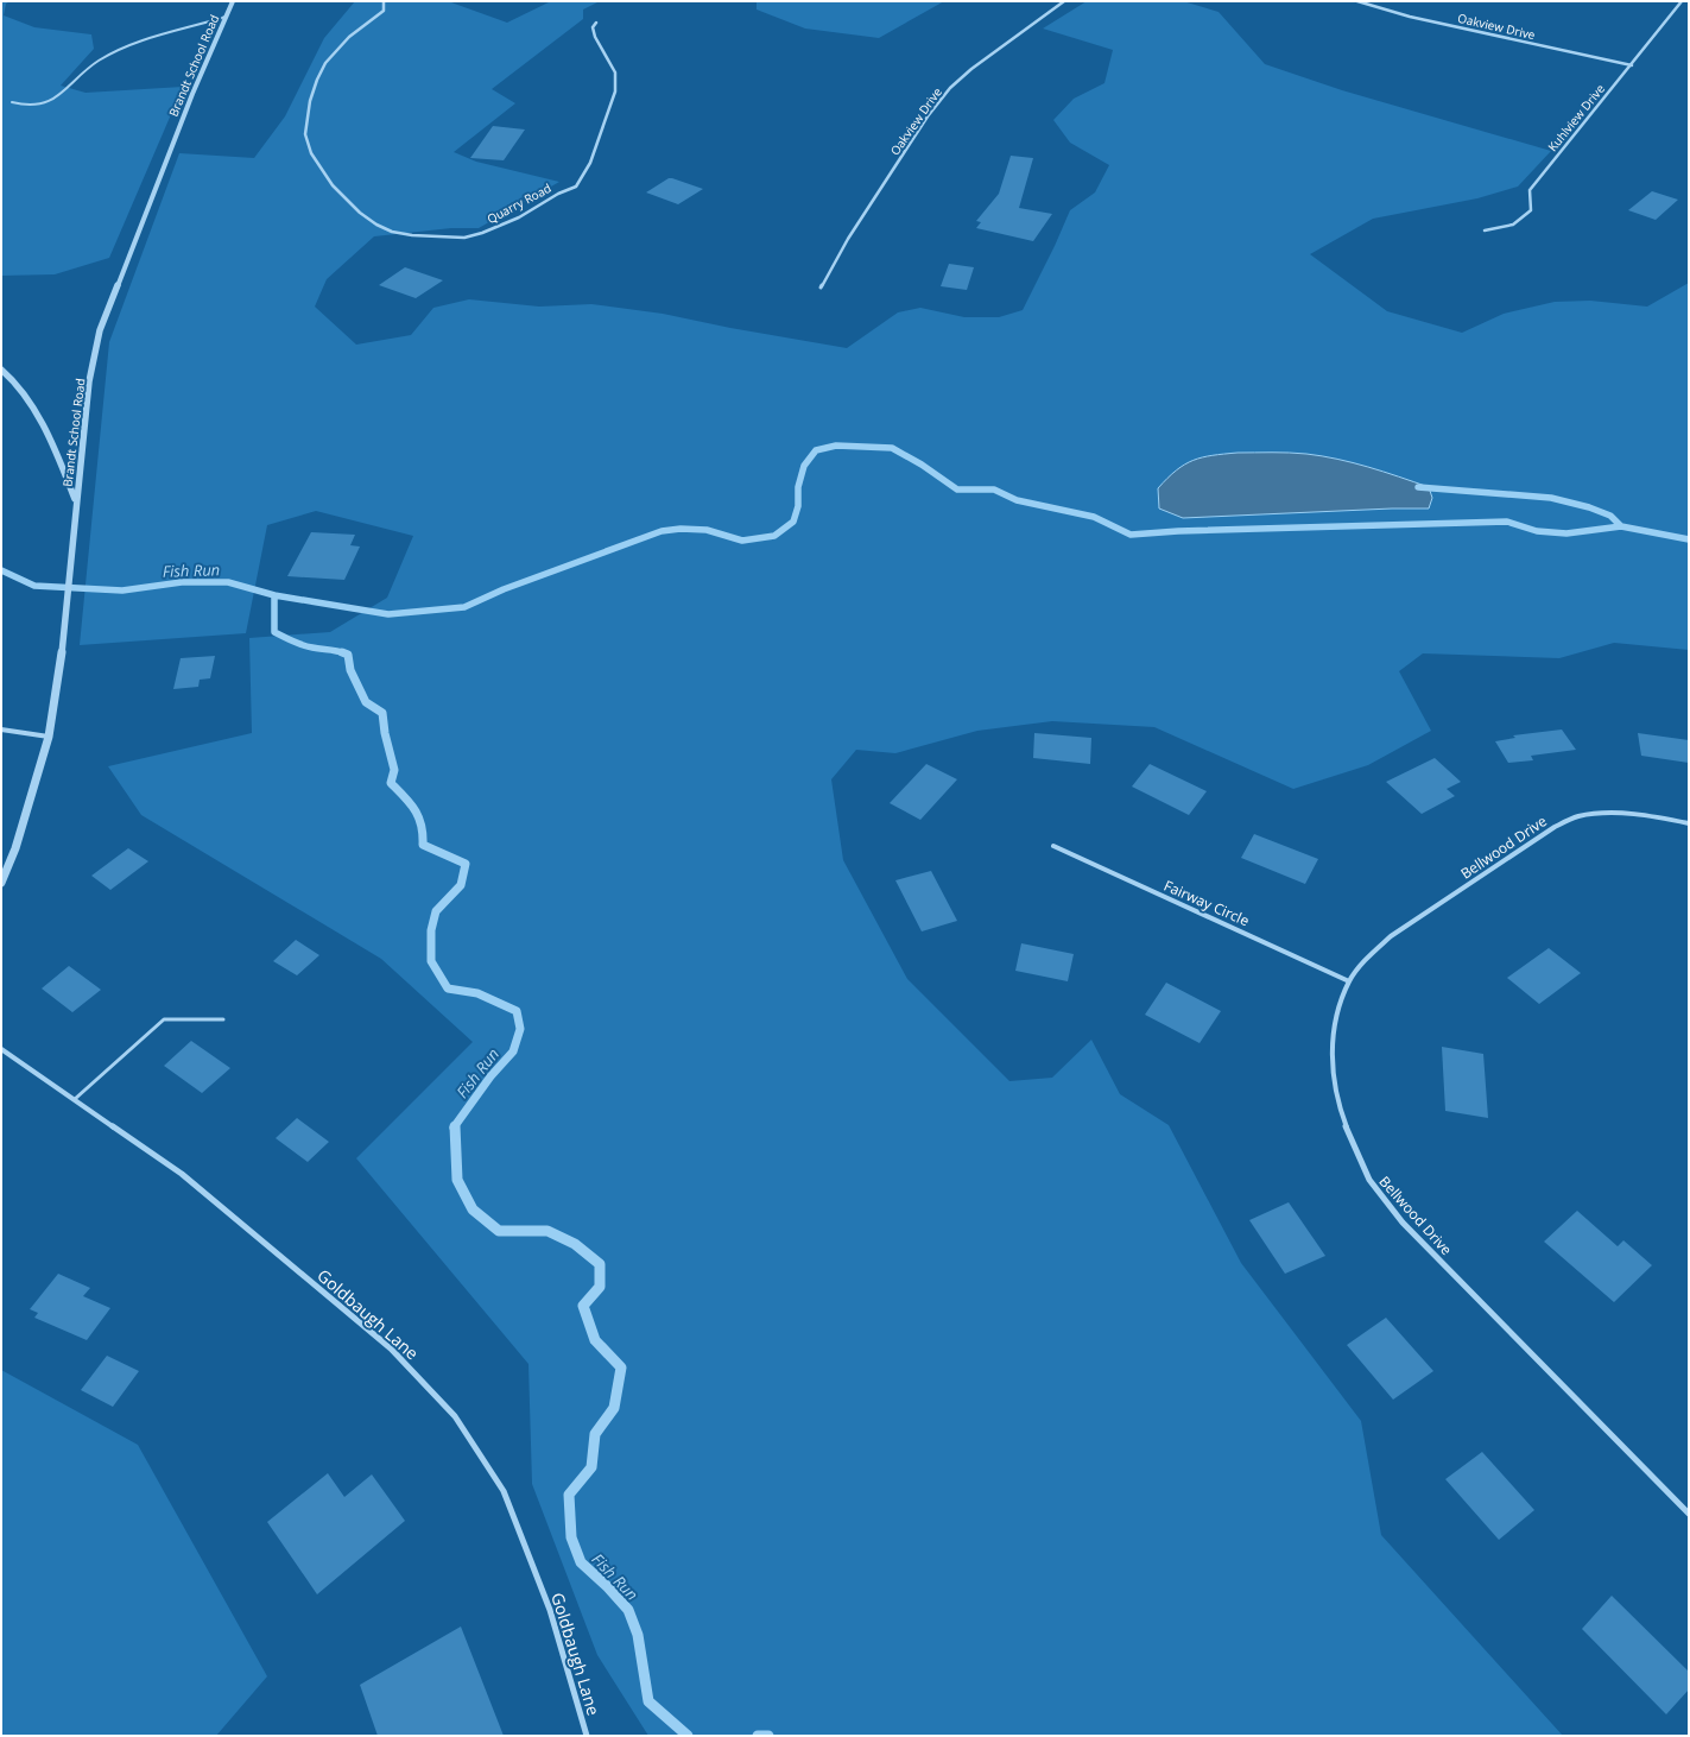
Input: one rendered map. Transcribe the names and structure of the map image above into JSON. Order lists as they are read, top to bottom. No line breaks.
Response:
{"streets":{"street":["Oakview Drive","Brandt School Road","Kuhlview Drive","Quarry Road","Bellwood Drive","Fairway Circle","Goldbaugh Lane"]},"crossings":[["Oakview Drive","Kuhlview Drive"],["Bellwood Drive","Fairway Circle"]],"water":["Fish Run"]}
